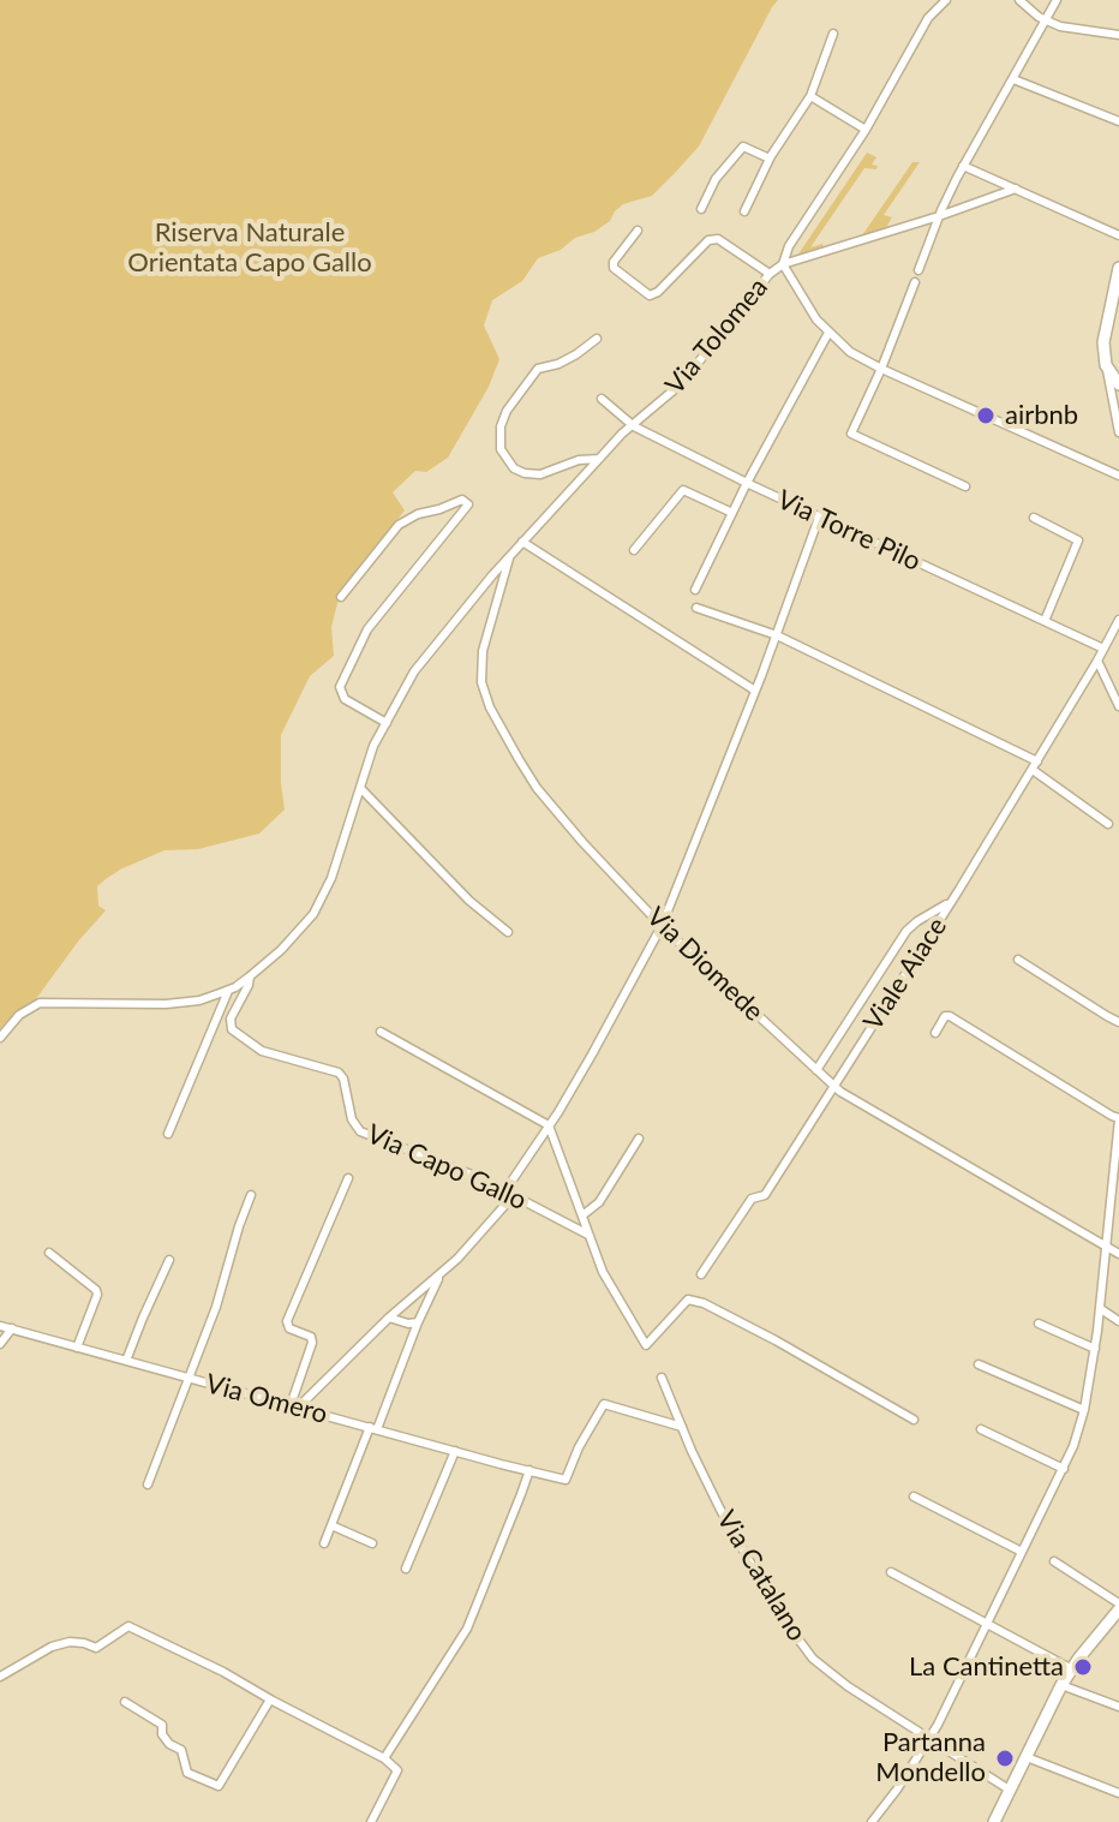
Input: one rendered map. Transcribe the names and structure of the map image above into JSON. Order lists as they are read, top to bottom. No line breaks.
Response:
{"streets":{"street":["Via Tolomea","Via Torre Pilo","Via Diomede","Viale Aiace","Via Capo Gallo","Via Omero","Via Catalano"]},"crossings":[["Via Tolomea","Via Torre Pilo"],["Via Tolomea","Via Diomede"],["Via Tolomea","Via Capo Gallo"],["Via Torre Pilo","Viale Aiace"],["Via Diomede","Viale Aiace"]],"parks":["Riserva Naturale Orientata Capo Gallo"],"places":["airbnb","La Cantinetta","Partanna Mondello"]}
